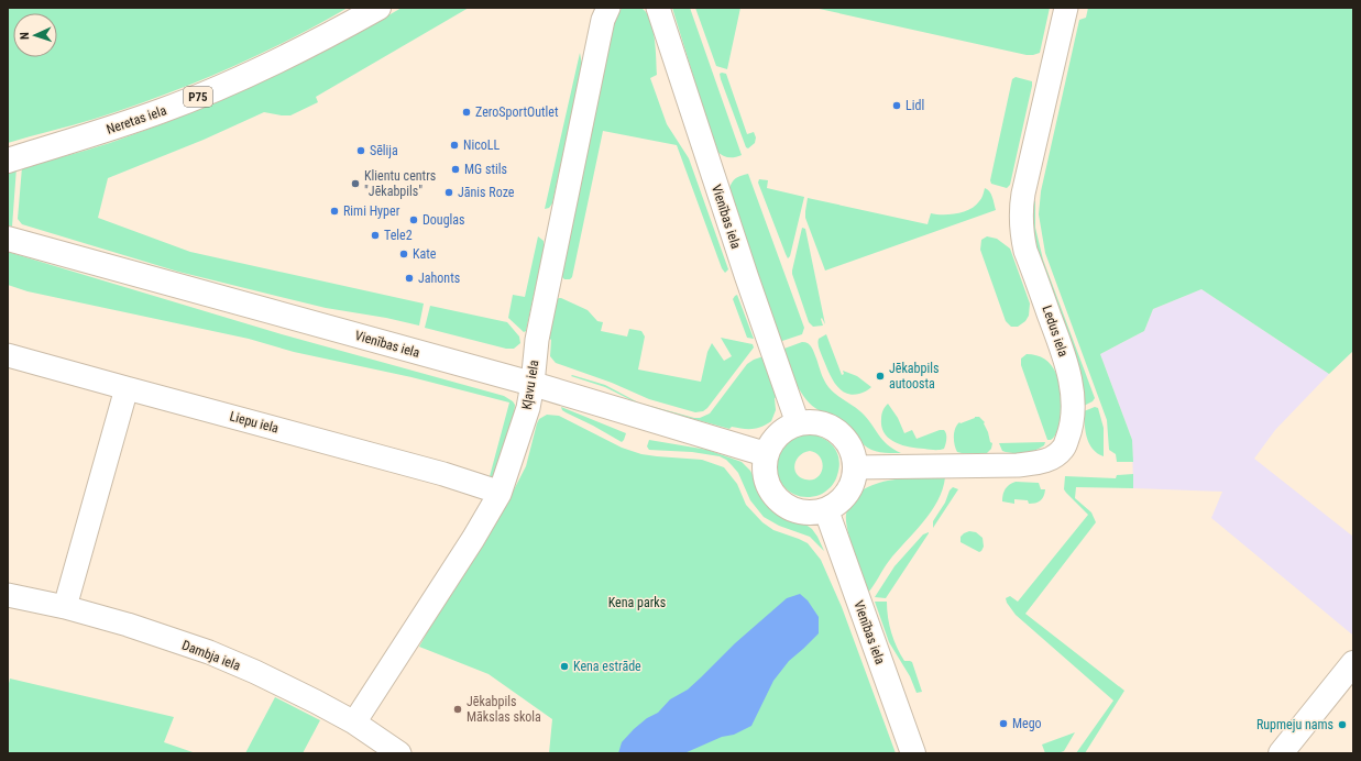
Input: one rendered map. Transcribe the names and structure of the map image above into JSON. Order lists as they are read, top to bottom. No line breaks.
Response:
{"streets":{"main road":["P75","Neretas iela","Vienības iela"],"street":["Ledus iela","Kļavu iela","Liepu iela","Dambja iela"]},"crossings":[["Vienības iela","Ledus iela"],["Vienības iela","Kļavu iela"],["Kļavu iela","Liepu iela"],["Kļavu iela","Dambja iela"]],"parks":["Kena parks"],"places":["Lidl","ZeroSportOutlet","NicoLL","Sēlija","MG stils","Klientu centrs \"Jēkabpils\"","Jānis Roze","Rimi Hyper","Douglas","Tele2","Kate","Jahonts","Jēkabpils autoosta","Kena estrāde","Jēkabpils Mākslas skola","Mego","Rupmeju nams"],"north":"left"}
